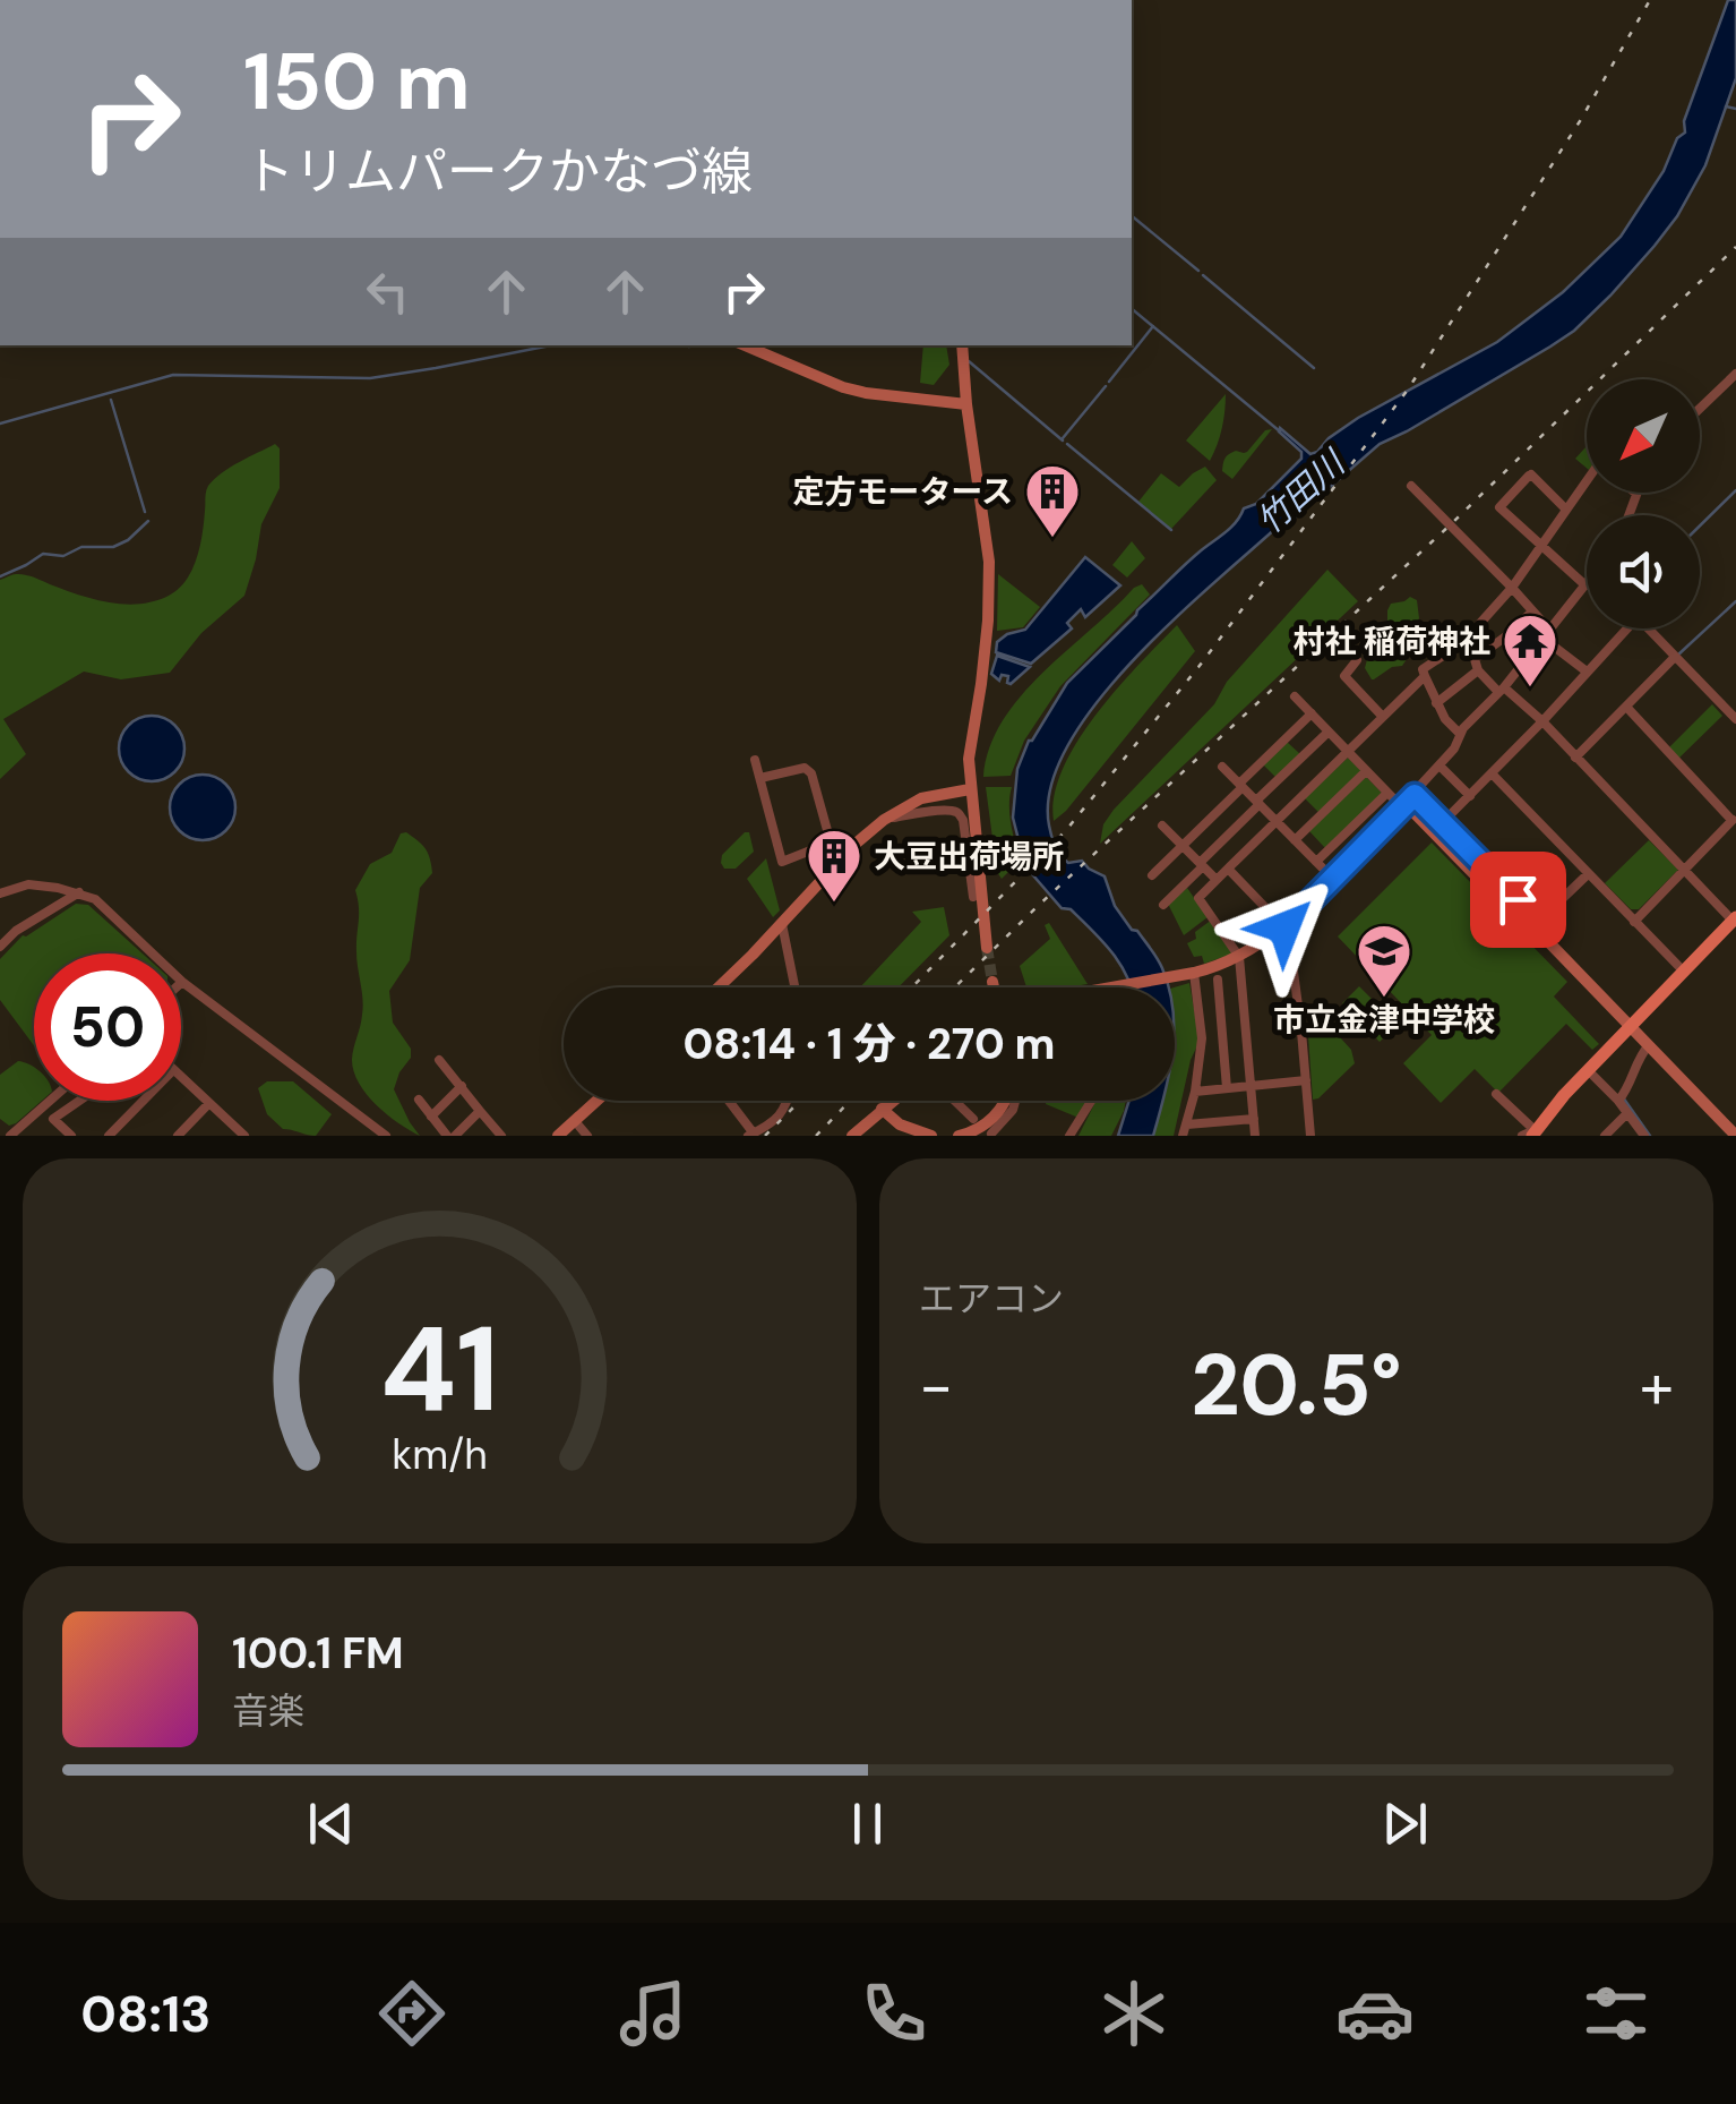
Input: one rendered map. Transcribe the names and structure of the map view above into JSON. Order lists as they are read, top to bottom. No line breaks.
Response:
{"water":["竹田川"],"places":{"building":["定方モータース","大豆出荷場所"],"temple":["村社 稲荷神社"],"school or university":["市立金津中学校"]},"north":"bottom left","page":{"turn":["150 m","トリムパークかなづ線"],"limit":"50","trip":"08:14 · 1 分 · 270 m","tile":"エアコン","heat":["−","20.5°","+"],"song":["100.1 FM","音楽"],"tabs":"08:13","gauge":["41","km/h"]}}
